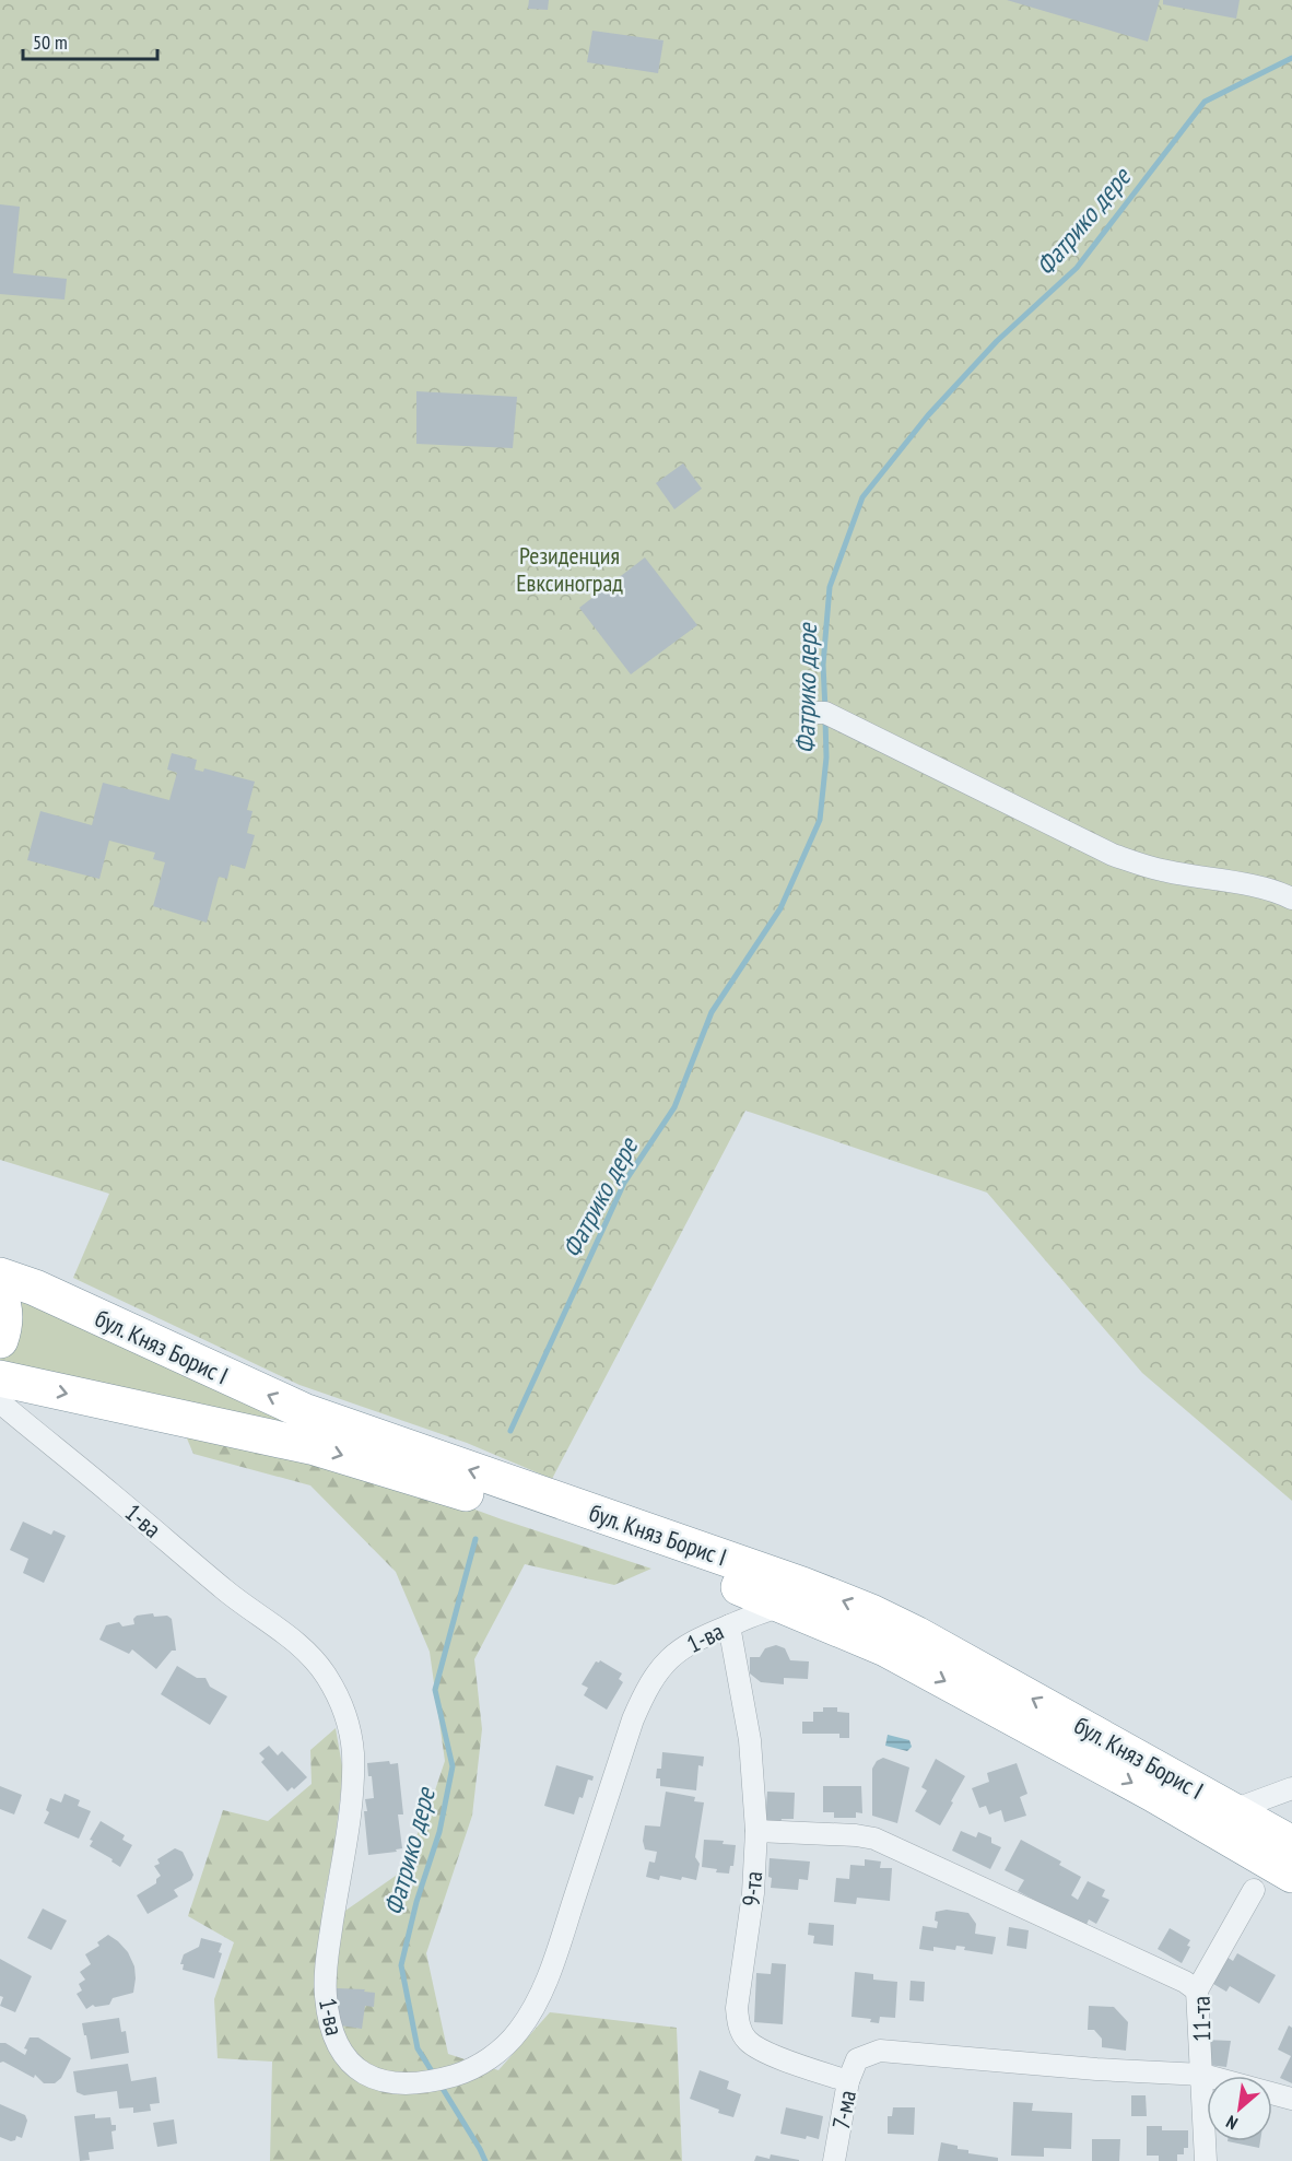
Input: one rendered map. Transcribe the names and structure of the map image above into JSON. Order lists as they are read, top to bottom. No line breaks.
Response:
{"streets":{"highway":["бул. Княз Борис I"],"street":["1-ва","9-та","11-та","7-ма"]},"crossings":[["бул. Княз Борис I","1-ва"],["1-ва","9-та"],["9-та","7-ма"],["11-та","7-ма"]],"water":["Фатрико дере"],"parks":["Резиденция Евксиноград"],"scale_bar":"50 m","north":"bottom left"}
